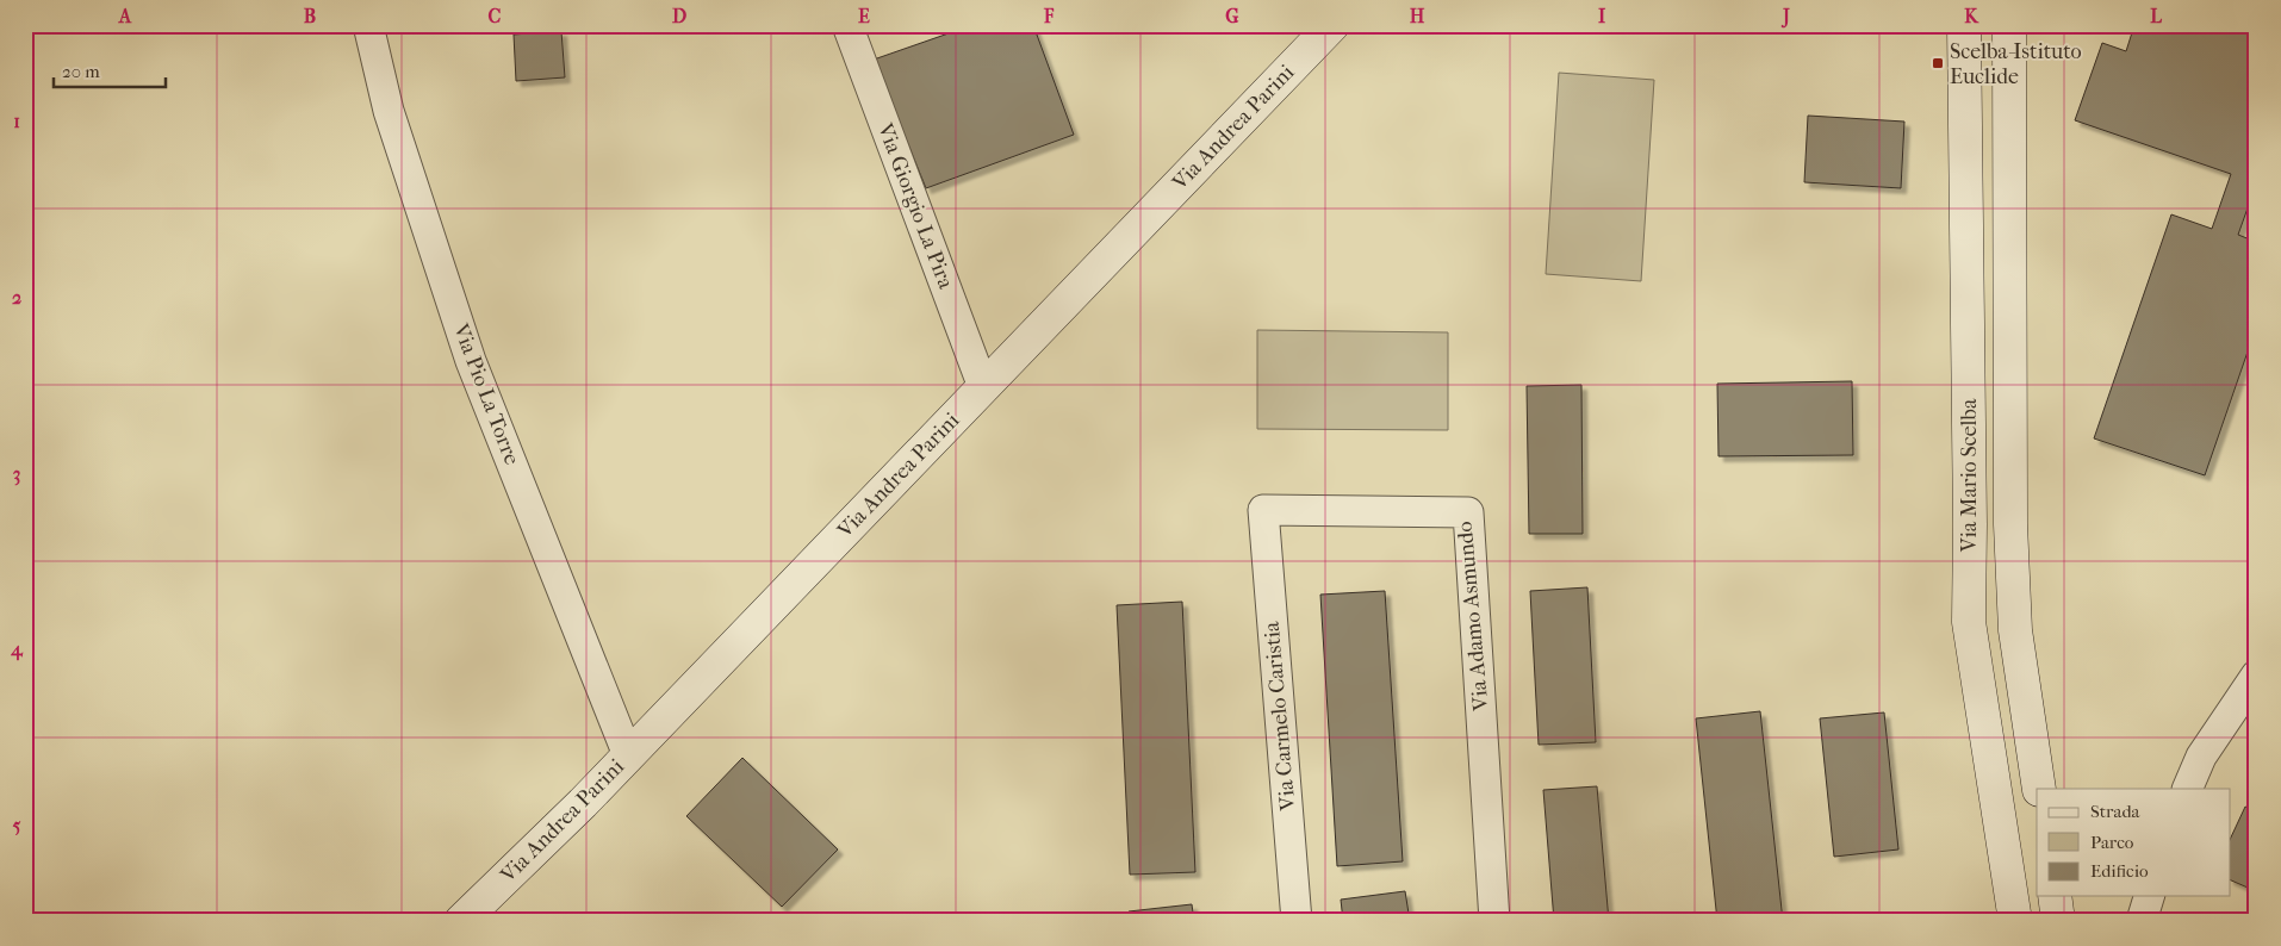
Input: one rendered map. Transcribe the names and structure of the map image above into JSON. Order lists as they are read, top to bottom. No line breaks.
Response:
{"streets":{"main road":["Via Andrea Parini","Via Mario Scelba"],"street":["Via Giorgio La Pira","Via Pio La Torre","Via Adamo Asmundo","Via Carmelo Caristia"]},"crossings":[["Via Andrea Parini","Via Giorgio La Pira"],["Via Andrea Parini","Via Pio La Torre"],["Via Adamo Asmundo","Via Carmelo Caristia"]],"places":{"transit":["Scelba-Istituto Euclide"]},"legend":["Strada","Parco","Edificio"],"scale_bar":"20 m","grid":{"columns":["A","B","C","D","E","F","G","H","I","J","K","L"],"rows":["1","2","3","4","5"]}}
